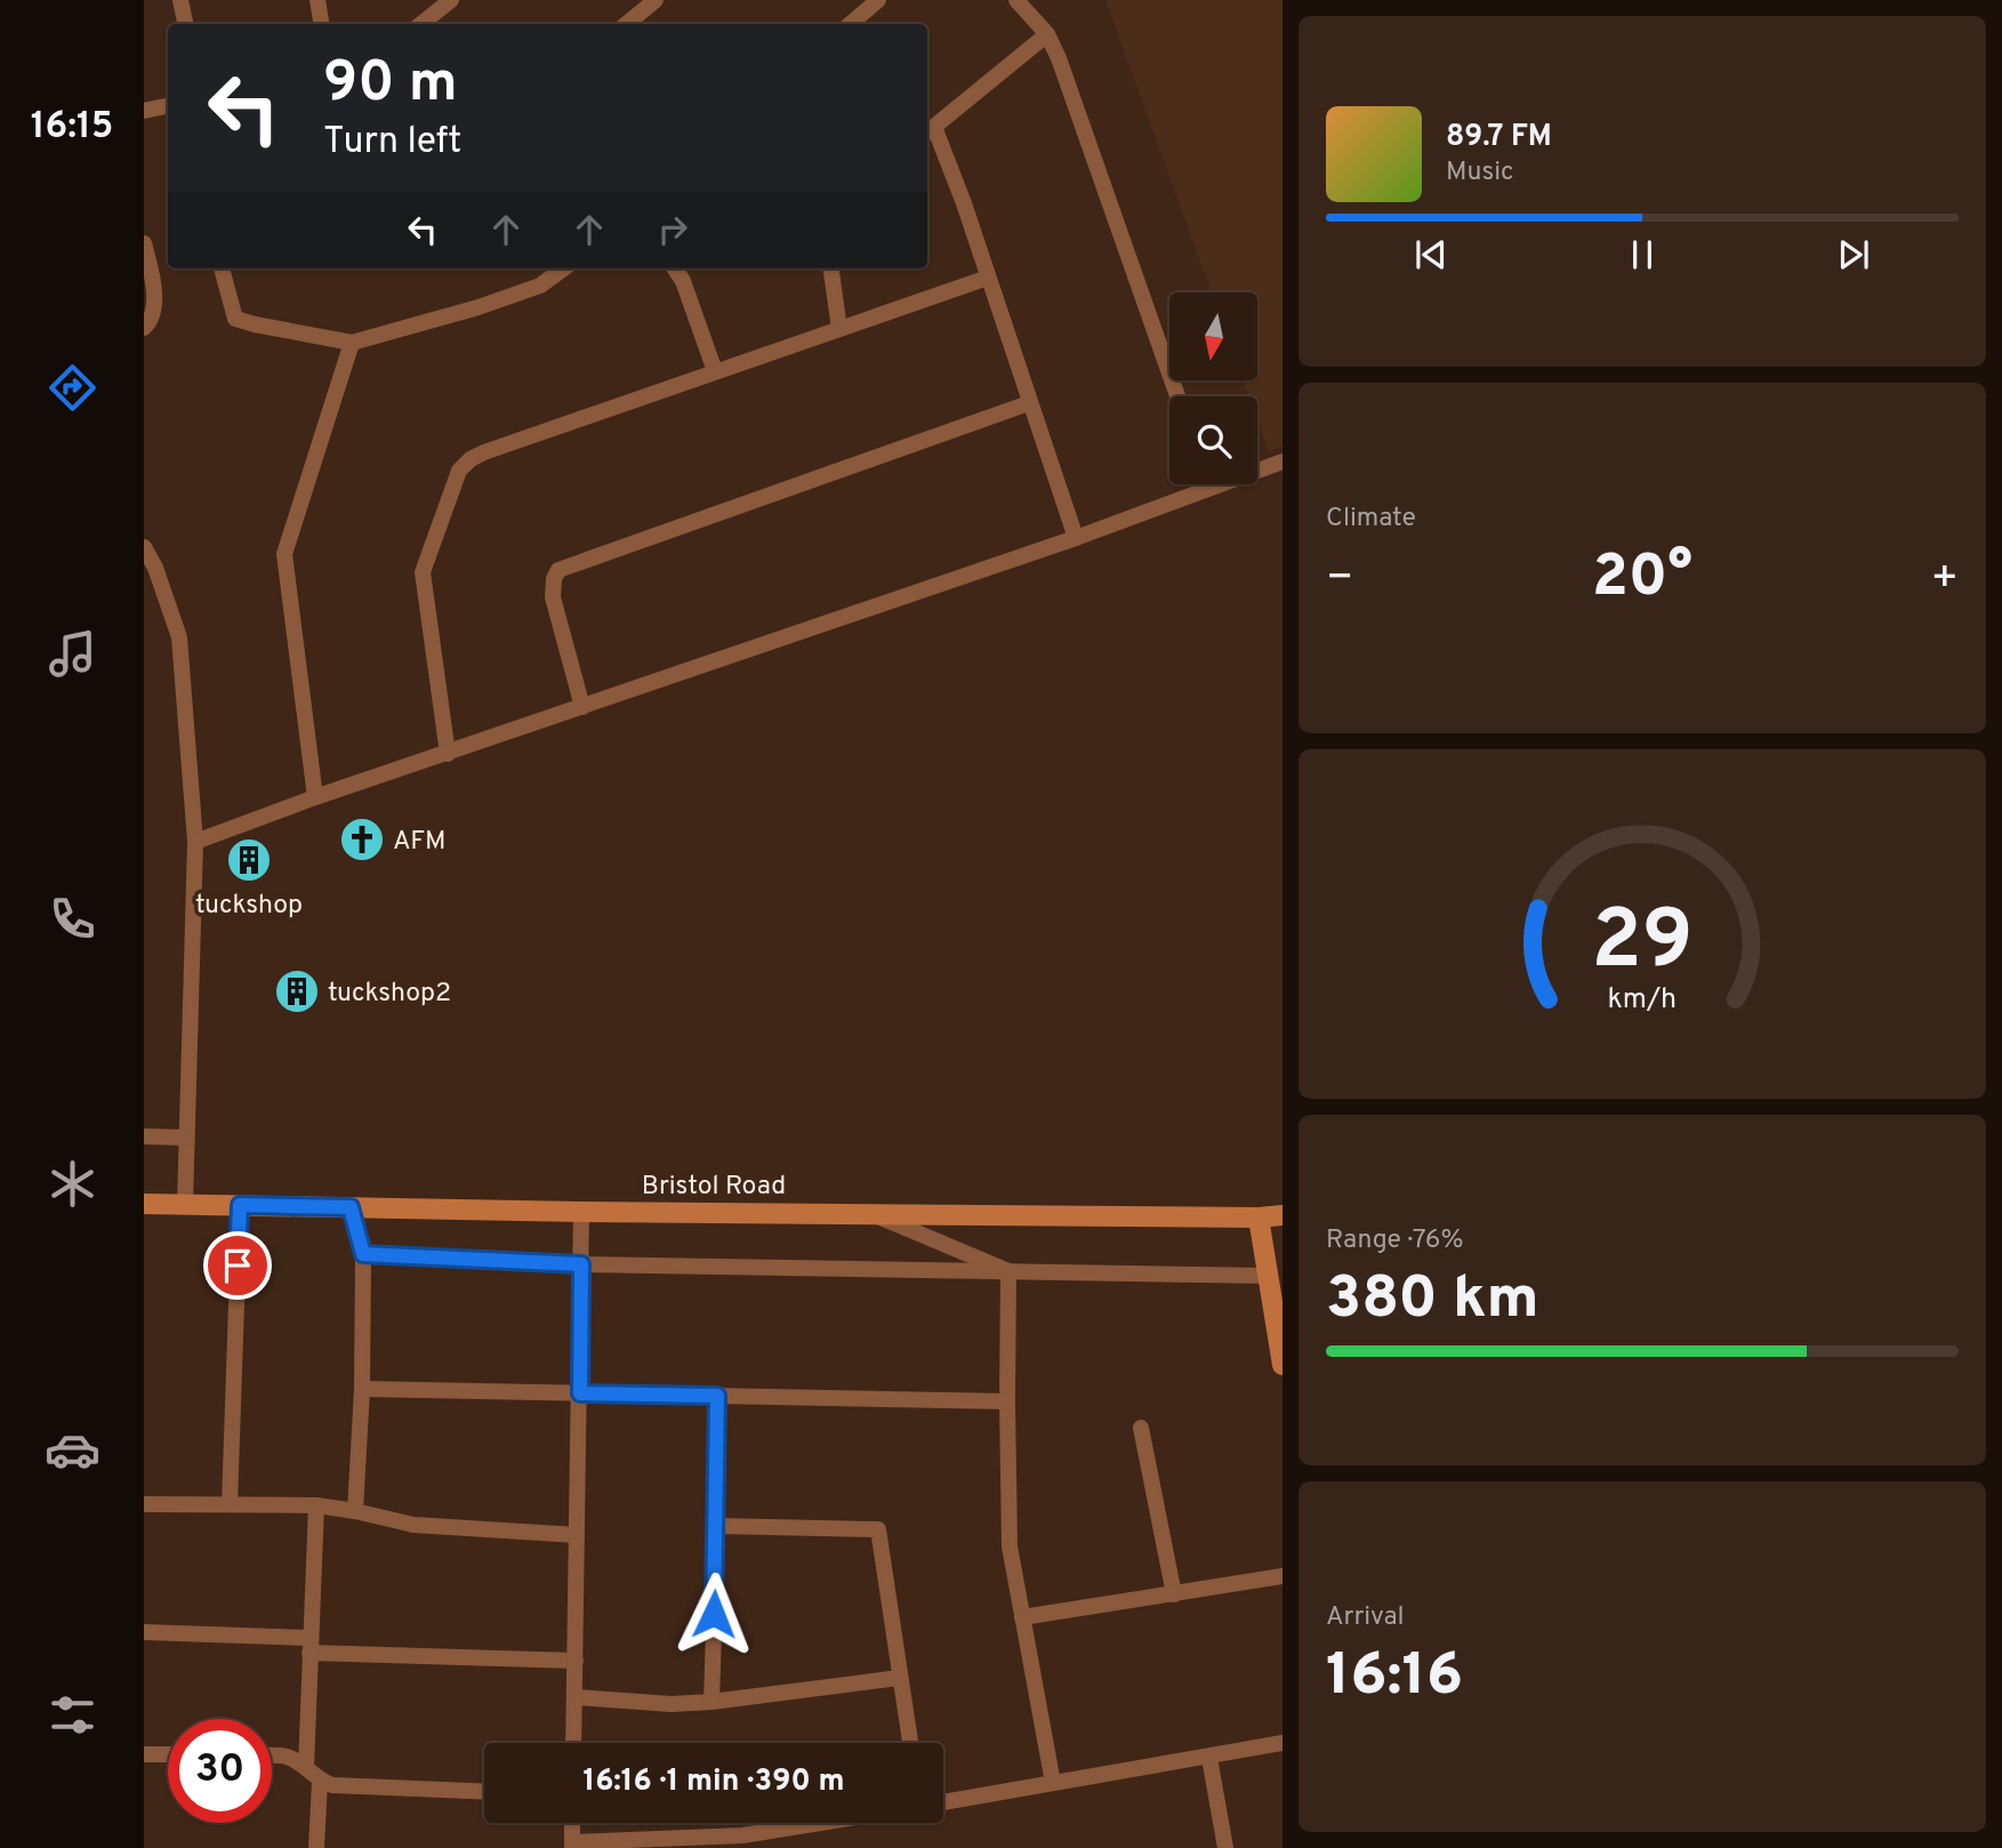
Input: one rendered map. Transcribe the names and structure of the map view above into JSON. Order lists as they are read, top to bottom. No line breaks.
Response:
{"streets":{"street":["Bristol Road"]},"places":{"church":["AFM"],"building":["tuckshop","tuckshop2"]},"north":"bottom","page":{"tabs":"16:15","turn":["90 m","Turn left"],"song":["89.7 FM","Music"],"tile":["Climate",["Range · 76%","380 km"],["Arrival","16:16"]],"heat":["−","20°","+"],"limit":"30","trip":"16:16 · 1 min · 390 m","gauge":["29","km/h"]}}
